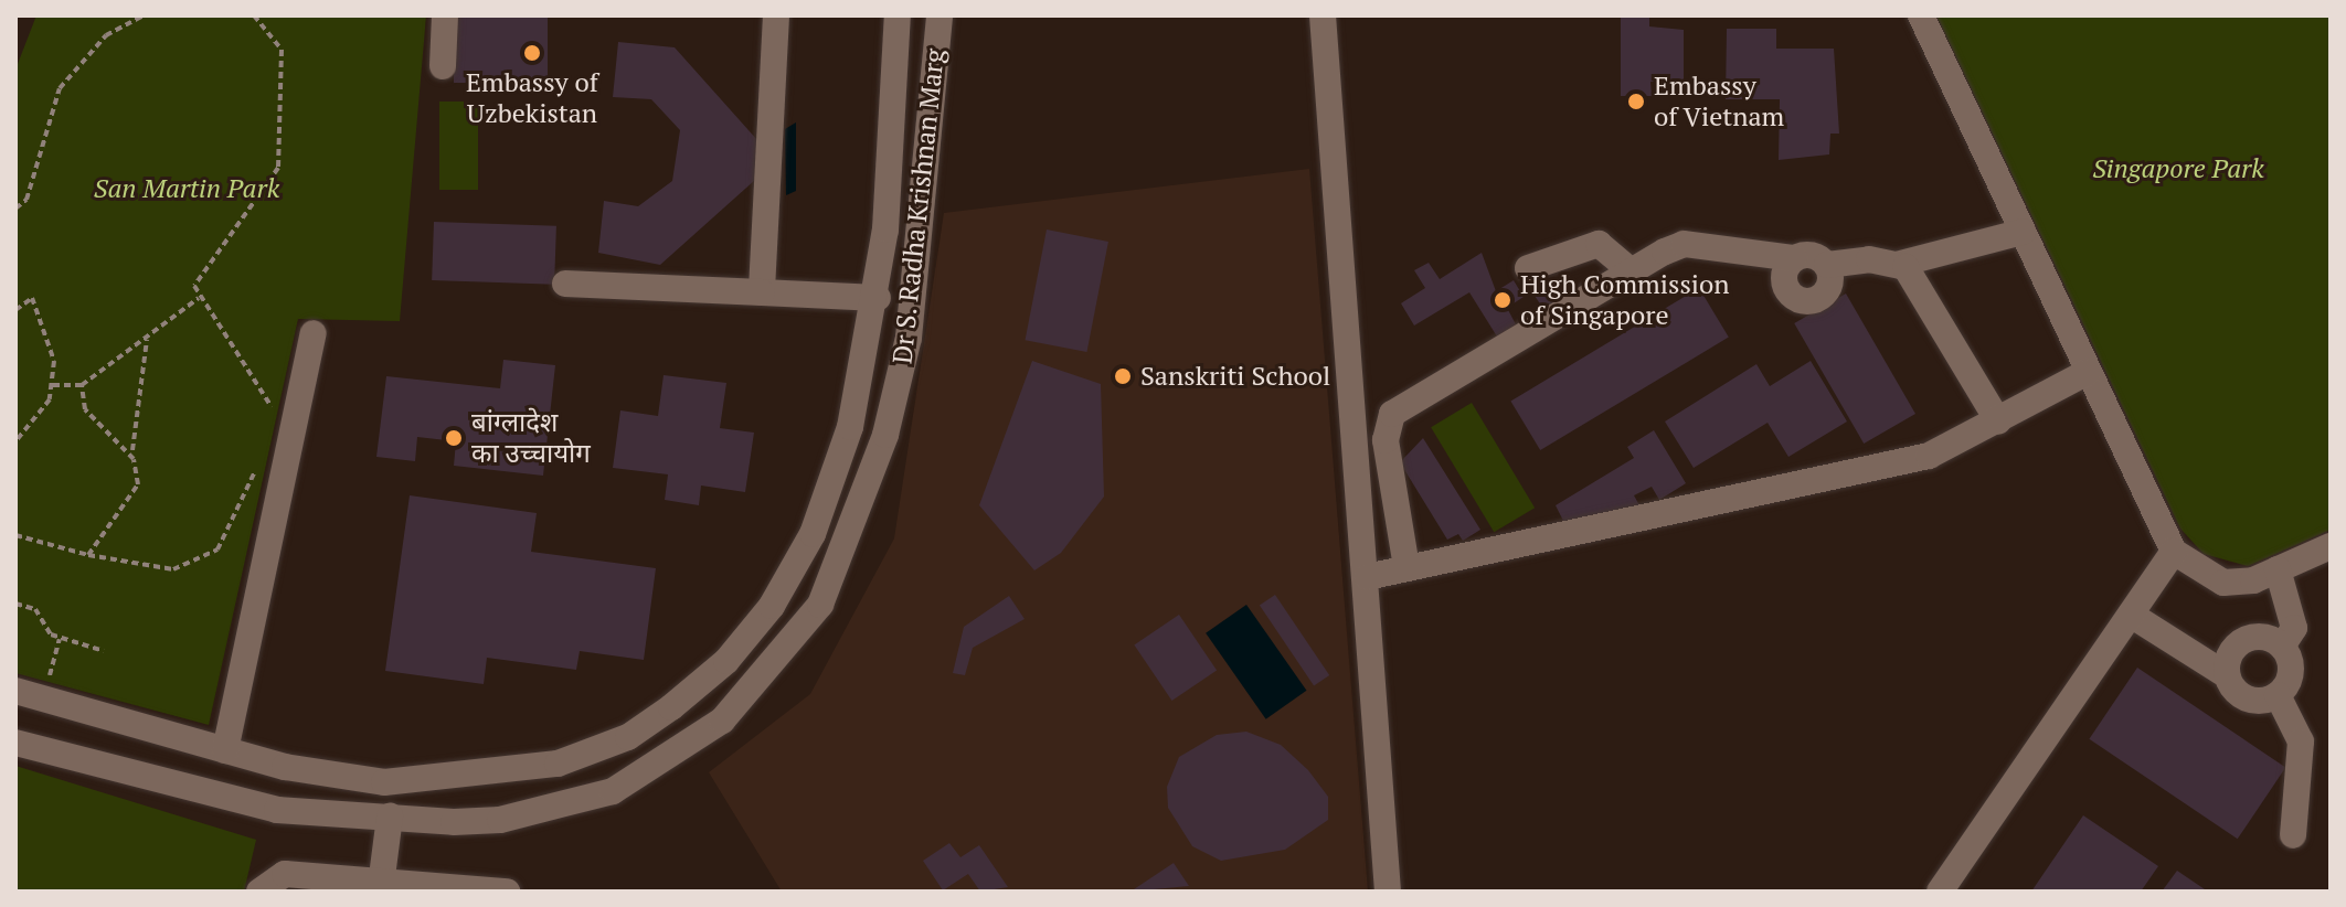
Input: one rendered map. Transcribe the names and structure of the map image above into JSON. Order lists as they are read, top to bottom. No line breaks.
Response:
{"streets":{"street":["Dr S. Radha Krishnan Marg"]},"parks":["Singapore Park","San Martin Park"],"places":["Embassy of Uzbekistan","Embassy of Vietnam","High Commission of Singapore","Sanskriti School","बांग्लादेश का उच्चायोग"]}
